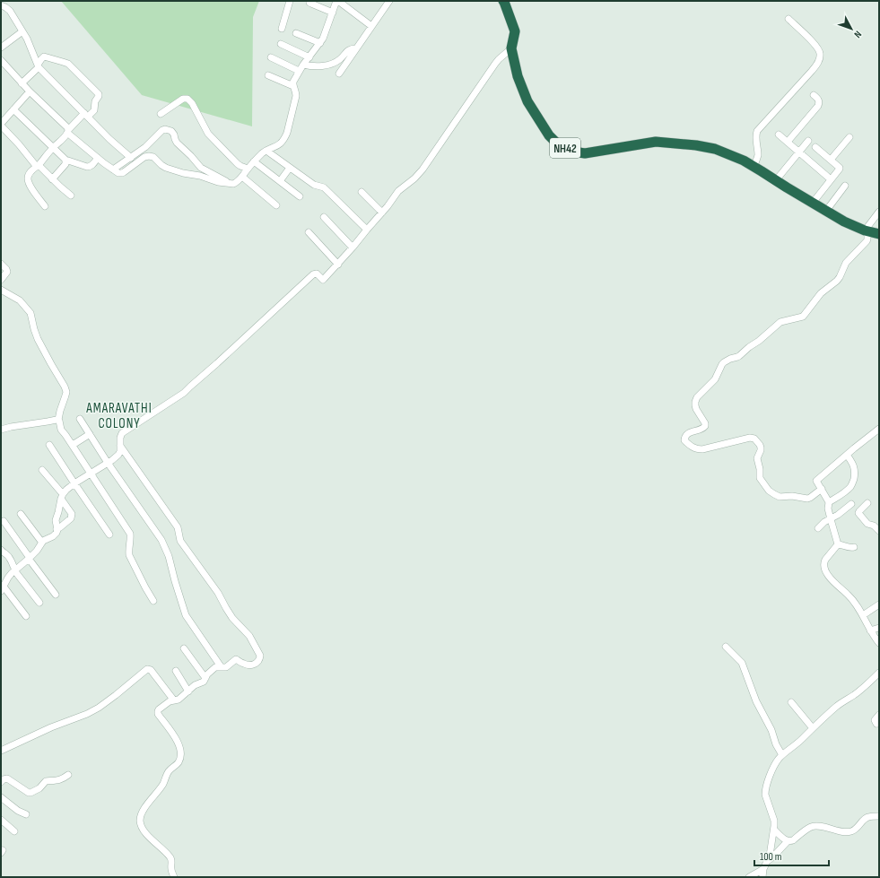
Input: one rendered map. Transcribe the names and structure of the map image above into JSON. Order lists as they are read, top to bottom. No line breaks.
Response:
{"streets":{"highway":["NH42"]},"districts":["AMARAVATHI COLONY"],"scale_bar":"100 m","north":"bottom right"}
